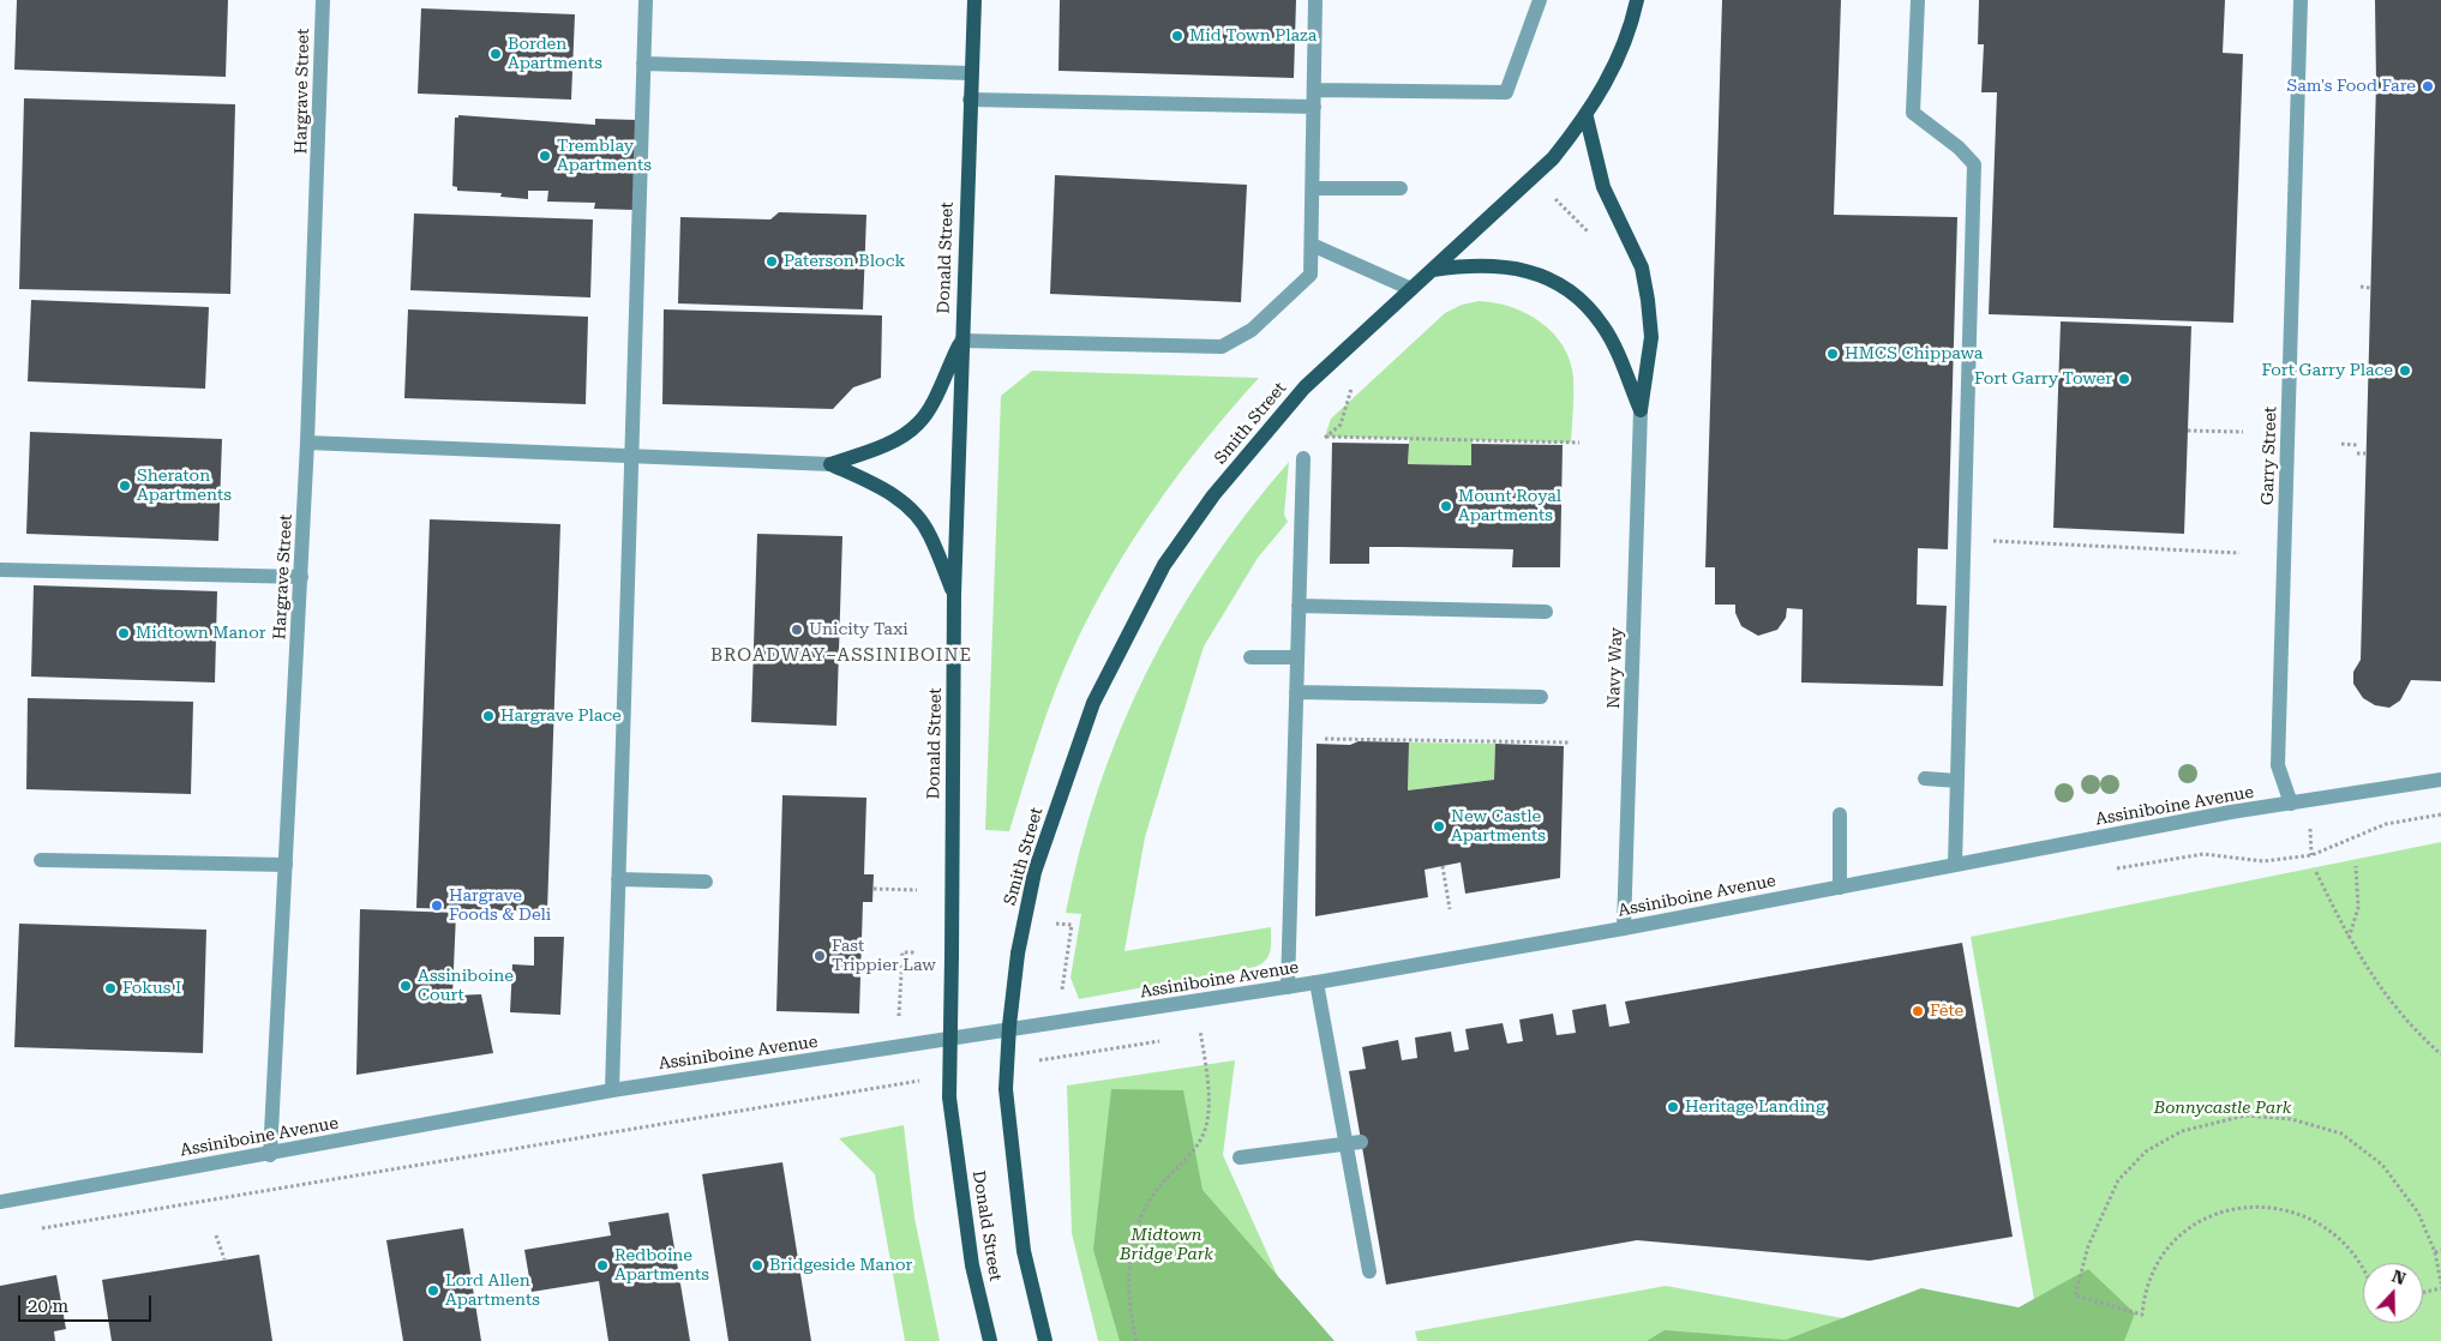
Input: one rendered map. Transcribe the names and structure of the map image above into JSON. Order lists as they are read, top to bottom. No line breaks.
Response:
{"streets":{"main road":["Donald Street","Smith Street"],"street":["Hargrave Street","Garry Street","Navy Way","Assiniboine Avenue"]},"crossings":[["Hargrave Street","Assiniboine Avenue"],["Donald Street","Smith Street"],["Garry Street","Assiniboine Avenue"],["Navy Way","Assiniboine Avenue"]],"districts":["BROADWAY–ASSINIBOINE"],"parks":["Bonnycastle Park","Midtown Bridge Park"],"places":["Mid Town Plaza","Borden Apartments","Sam's Food Fare","Tremblay Apartments","Paterson Block","HMCS Chippawa","Fort Garry Place","Fort Garry Tower","Sheraton Apartments","Mount Royal Apartments","Unicity Taxi","Midtown Manor","Hargrave Place","New Castle Apartments","Hargrave Foods & Deli","Fast Trippier Law","Assiniboine Court","Fokus I","Fête","Heritage Landing","Redboine Apartments","Bridgeside Manor","Lord Allen Apartments"],"scale_bar":"20 m","north":"top"}
